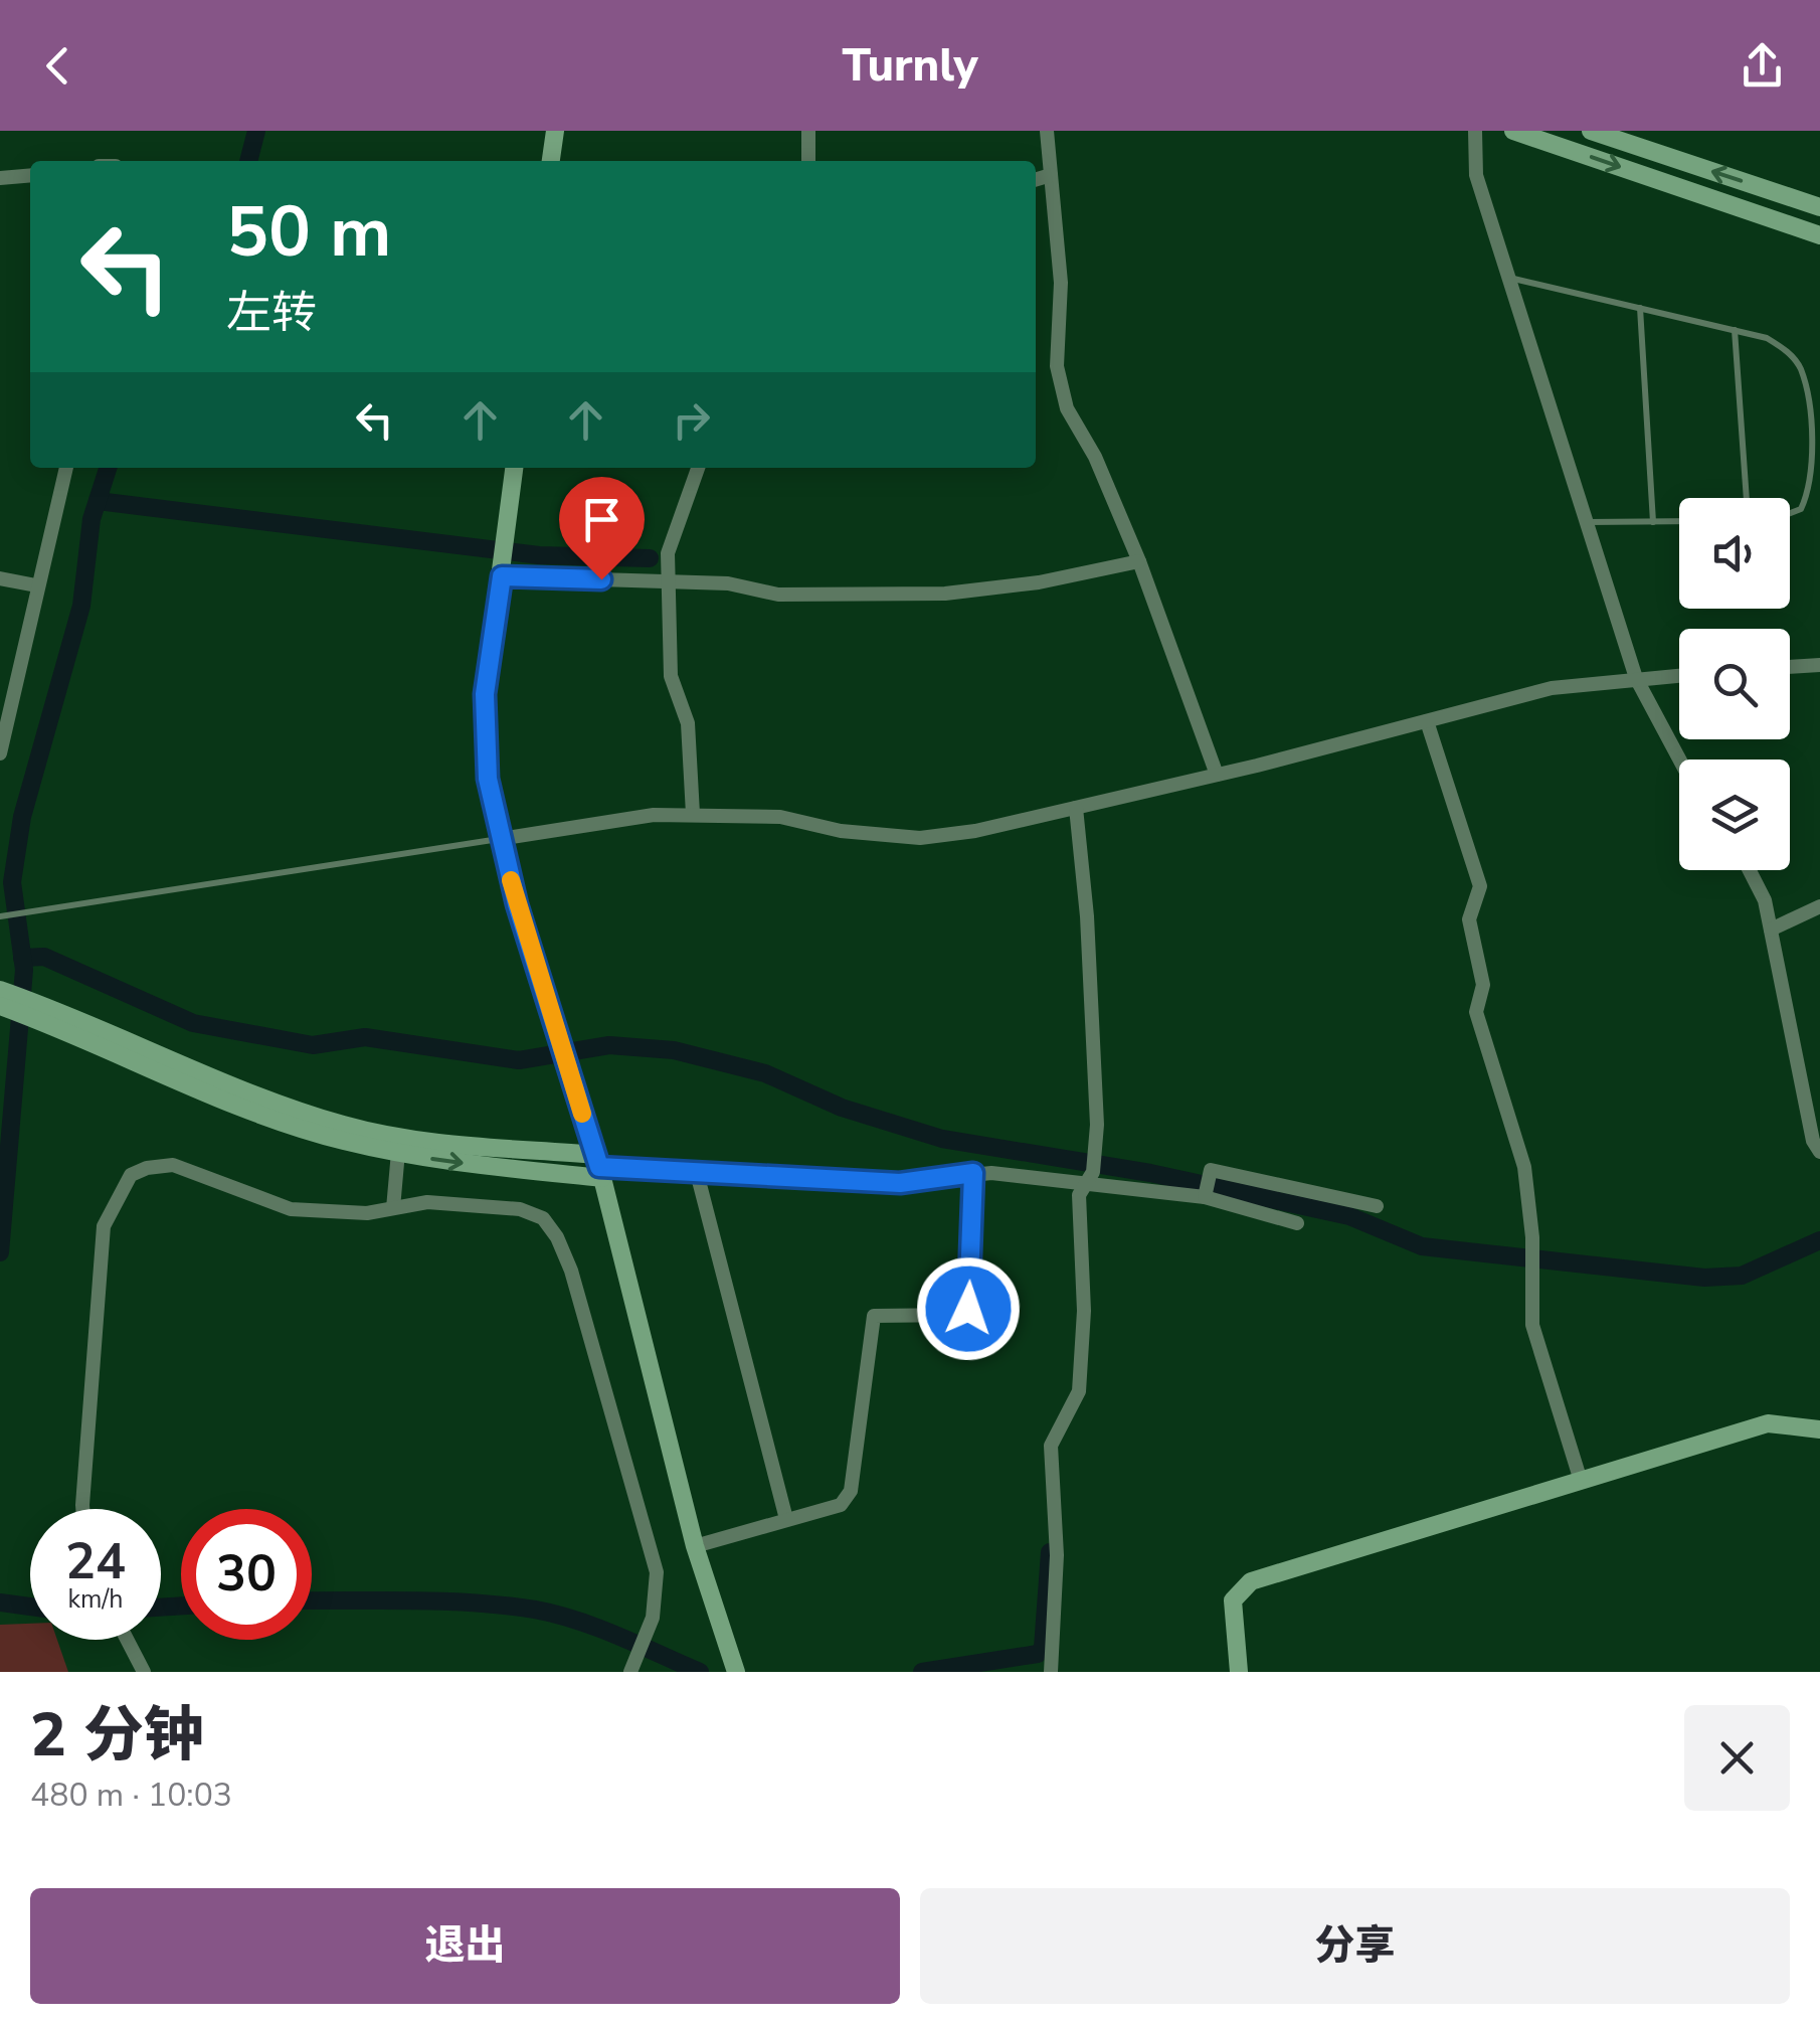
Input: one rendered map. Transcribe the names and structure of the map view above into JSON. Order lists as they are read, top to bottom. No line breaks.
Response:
{"page":{"header":"Turnly","turn":["50 m","左转"],"speed":"24 km/h","limit":"30","heading":["2 分钟","480 m · 10:03"],"buttons":["退出","分享"]}}
